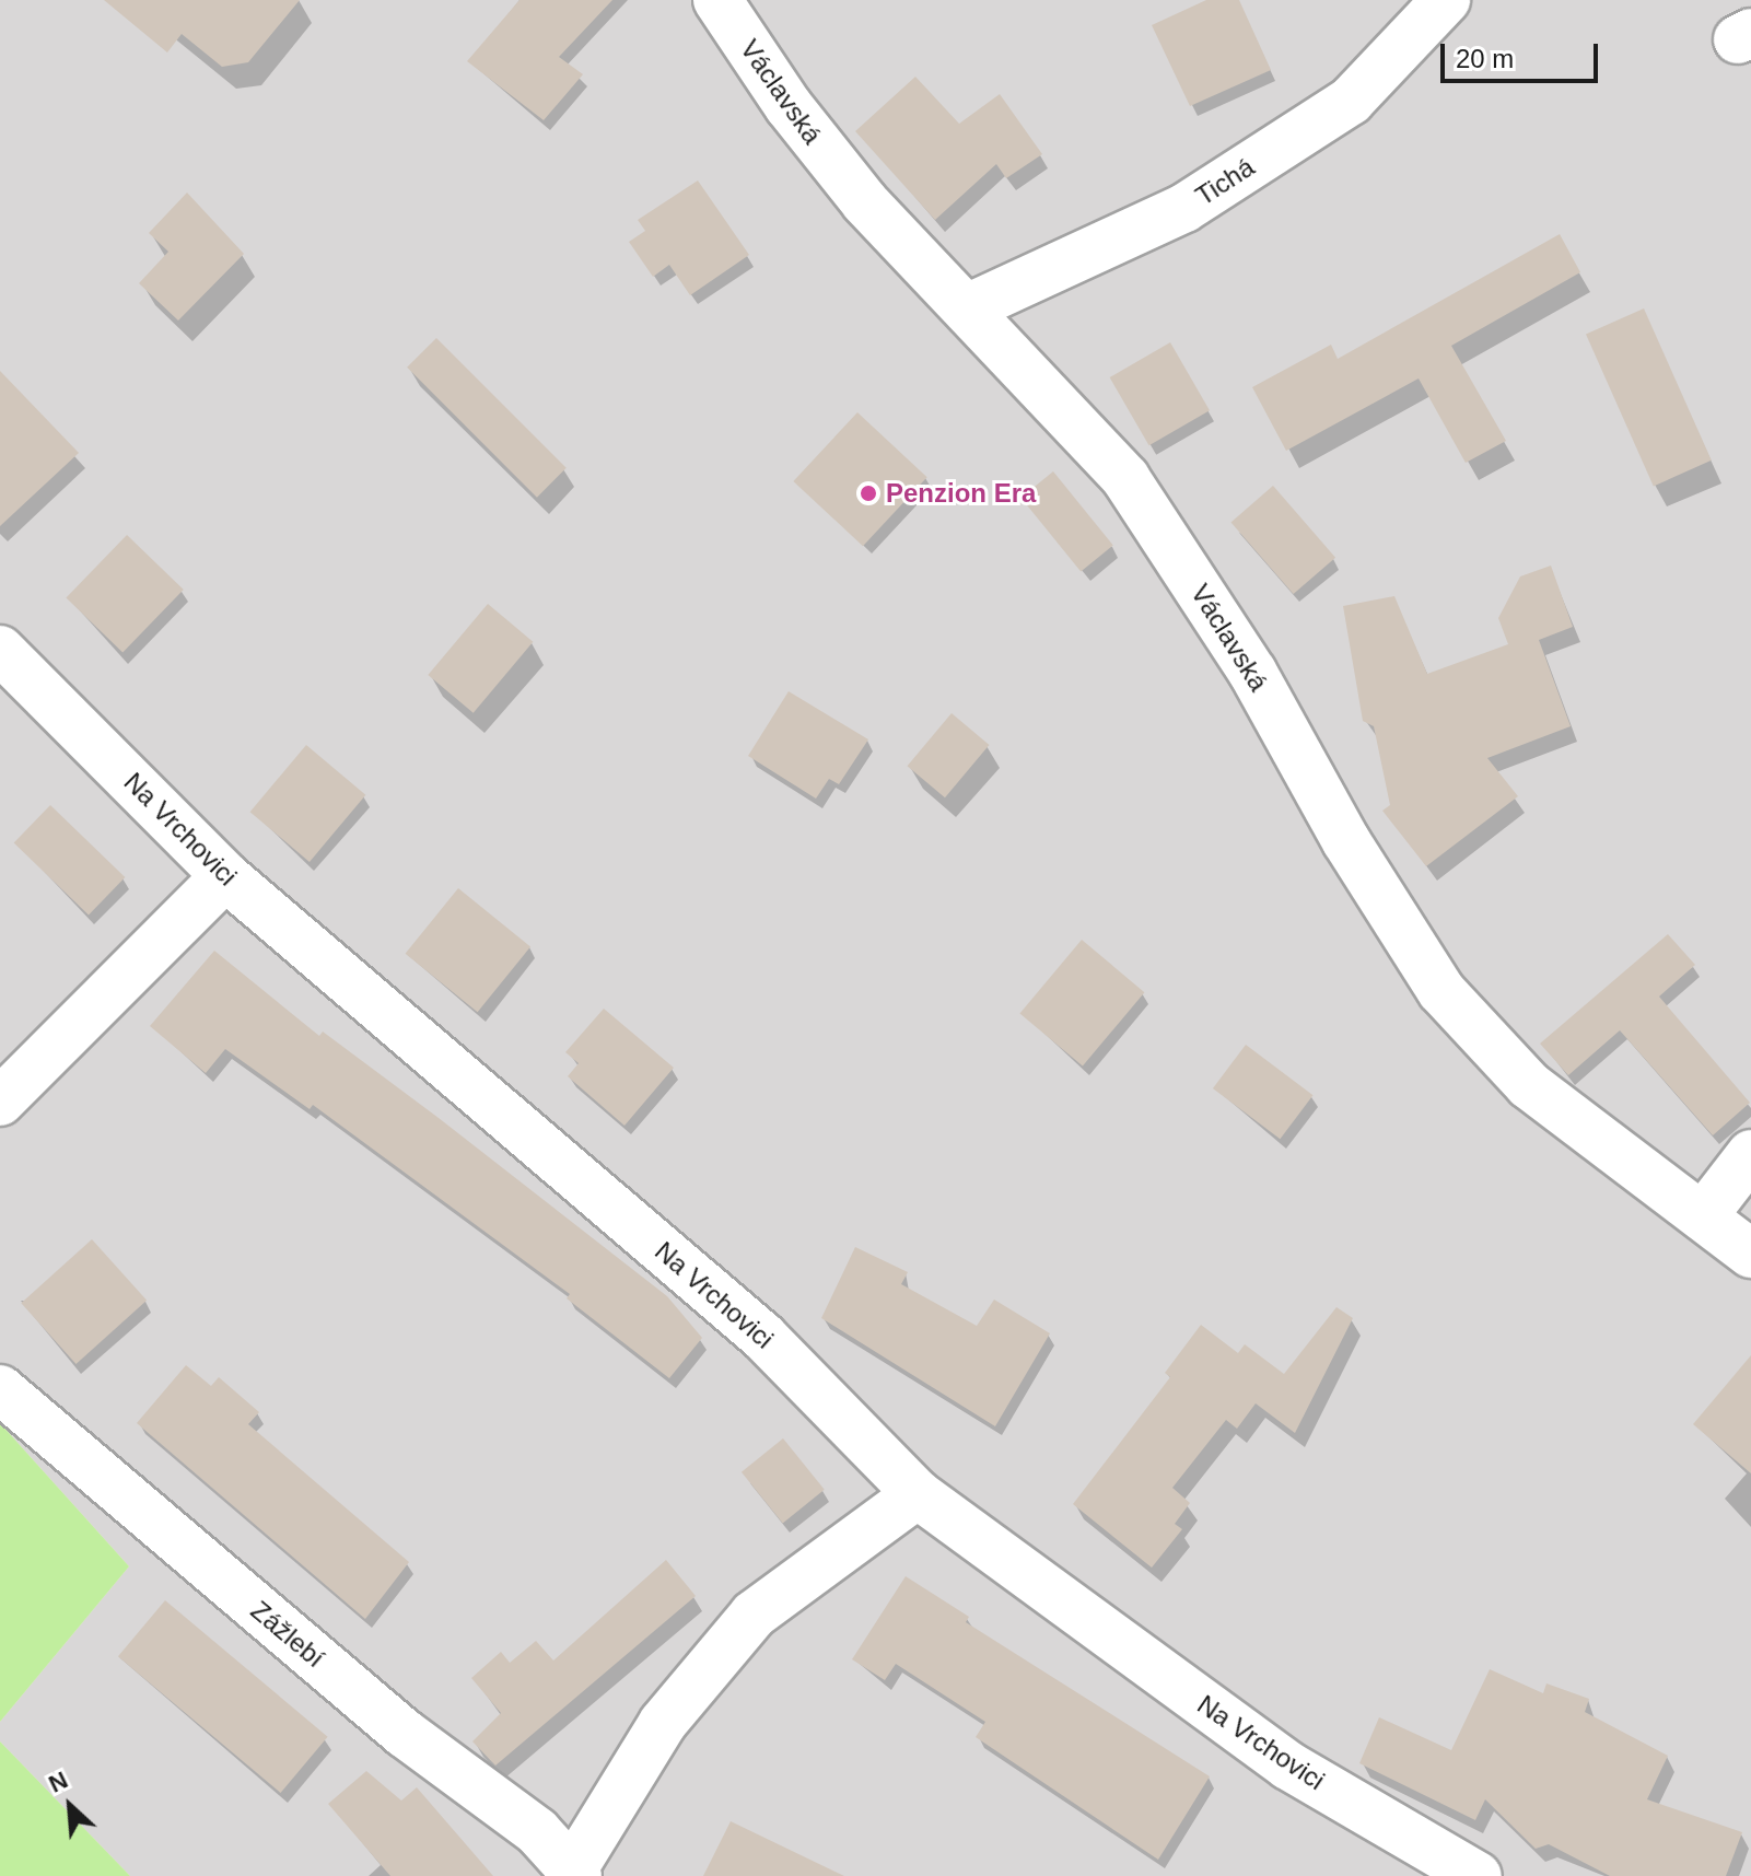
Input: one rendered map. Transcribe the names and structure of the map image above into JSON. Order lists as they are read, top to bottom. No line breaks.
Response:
{"streets":{"street":["Václavská","Tichá","Na Vrchovici","Zážlebí"]},"crossings":[["Václavská","Tichá"]],"places":["Penzion Era"],"scale_bar":"20 m","north":"top left"}
